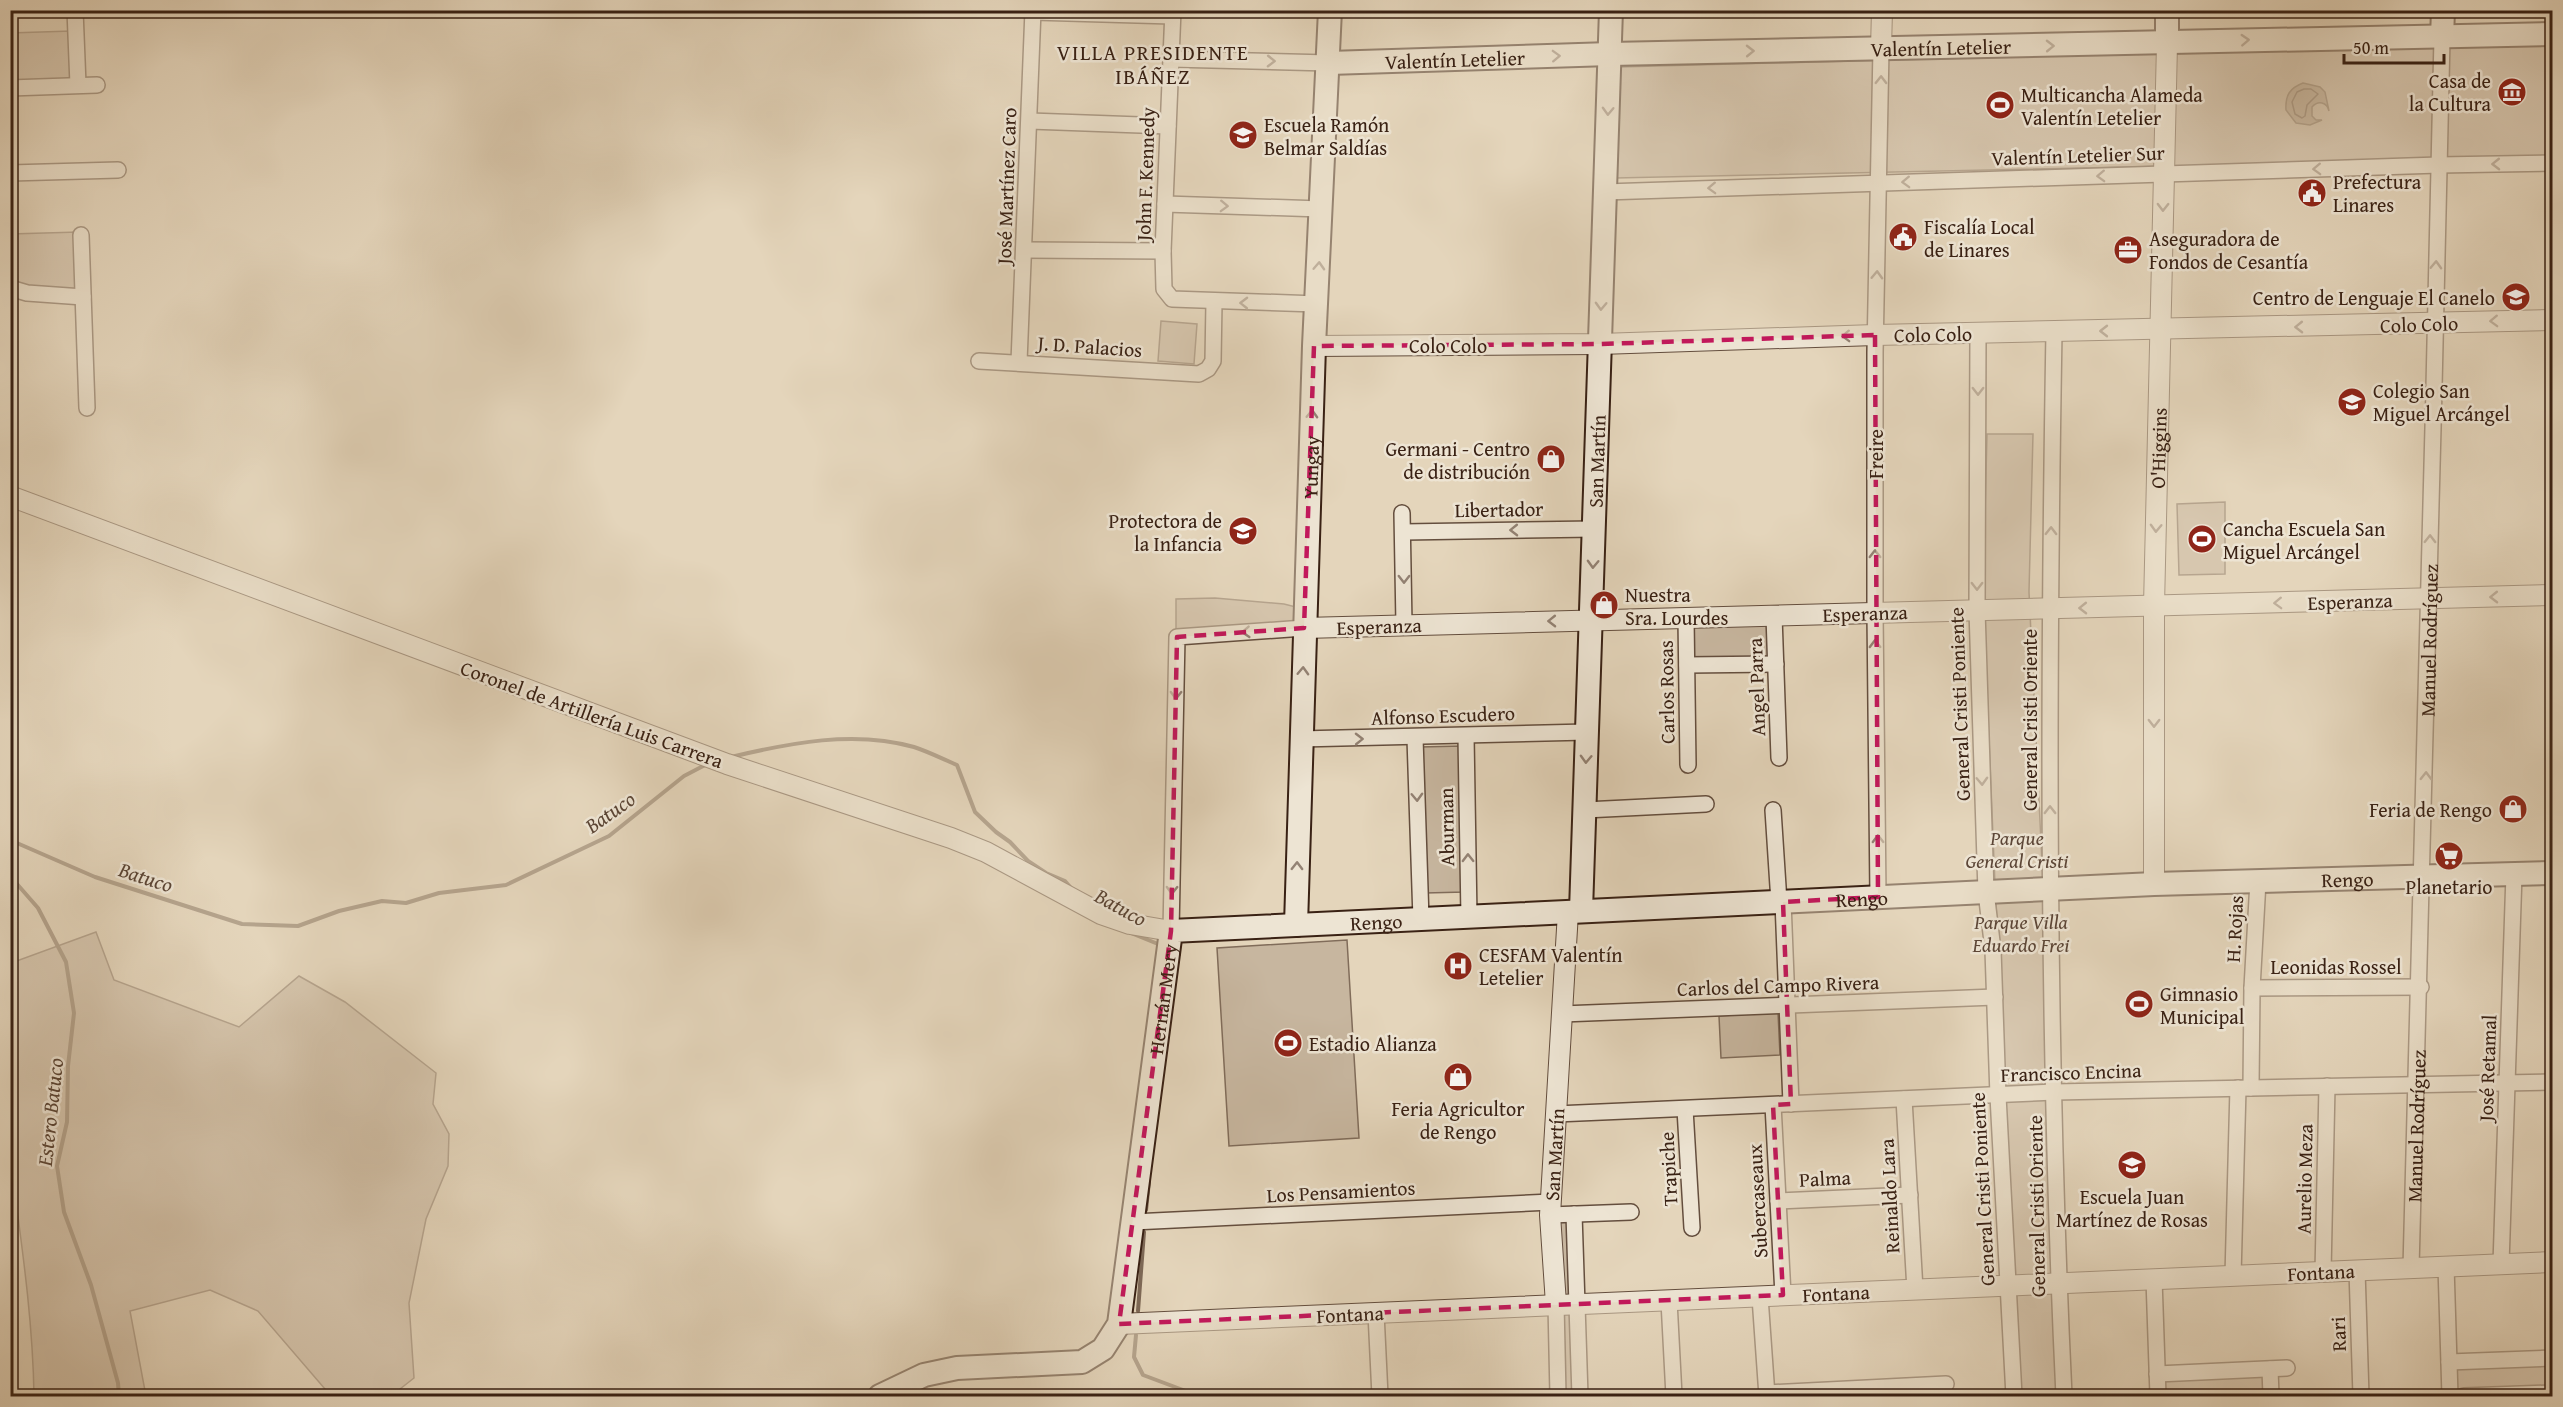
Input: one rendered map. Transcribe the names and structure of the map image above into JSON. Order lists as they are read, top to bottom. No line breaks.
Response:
{"streets":{"main road":["Valentín Letelier","O'Higgins","San Martín","Yungay","Manuel Rodríguez","Rengo","Hernán Mery"],"street":["Valentín Letelier Sur","John F. Kennedy","José Martínez Caro","Colo Colo","J. D. Palacios","Freire","Libertador","Esperanza","Angel Parra","Carlos Rosas","General Cristi Poniente","Coronel de Artillería Luis Carrera","Alfonso Escudero","General Cristi Oriente","Aburman","H. Rojas","Leonidas Rossel","Carlos del Campo Rivera","José Retamal","Francisco Encina","Trapiche","Palma","Aurelio Meza","Los Pensamientos","Reinaldo Lara","Subercaseaux","Fontana","Rari"]},"crossings":[["Valentín Letelier","O'Higgins"],["Valentín Letelier","Freire"],["Valentín Letelier","San Martín"],["Valentín Letelier","Yungay"],["Valentín Letelier","Manuel Rodríguez"],["Valentín Letelier Sur","O'Higgins"],["Valentín Letelier Sur","Freire"],["Valentín Letelier Sur","San Martín"],["Valentín Letelier Sur","Manuel Rodríguez"],["John F. Kennedy","J. D. Palacios"],["José Martínez Caro","J. D. Palacios"],["Colo Colo","O'Higgins"],["Colo Colo","Freire"],["Colo Colo","San Martín"],["Colo Colo","Yungay"],["Colo Colo","Manuel Rodríguez"],["Colo Colo","General Cristi Poniente"],["Colo Colo","General Cristi Oriente"],["O'Higgins","Esperanza"],["O'Higgins","Rengo"],["Freire","Esperanza"],["Freire","Rengo"],["San Martín","Libertador"],["San Martín","Esperanza"],["San Martín","Alfonso Escudero"],["San Martín","Rengo"],["San Martín","Carlos del Campo Rivera"],["San Martín","Francisco Encina"],["San Martín","Los Pensamientos"],["San Martín","Fontana"],["Yungay","Esperanza"],["Yungay","Alfonso Escudero"],["Yungay","Rengo"],["Esperanza","Manuel Rodríguez"],["Esperanza","Angel Parra"],["Esperanza","Carlos Rosas"],["Esperanza","General Cristi Poniente"],["Esperanza","General Cristi Oriente"],["Esperanza","Hernán Mery"],["Manuel Rodríguez","Rengo"],["Manuel Rodríguez","Leonidas Rossel"],["Manuel Rodríguez","Francisco Encina"],["Manuel Rodríguez","Fontana"],["General Cristi Poniente","Rengo"],["General Cristi Poniente","Carlos del Campo Rivera"],["General Cristi Poniente","Francisco Encina"],["General Cristi Poniente","Fontana"],["Coronel de Artillería Luis Carrera","Rengo"],["Coronel de Artillería Luis Carrera","Hernán Mery"],["Alfonso Escudero","Aburman"],["General Cristi Oriente","Rengo"],["General Cristi Oriente","Francisco Encina"],["General Cristi Oriente","Fontana"],["Aburman","Rengo"],["Rengo","H. Rojas"],["Rengo","Hernán Mery"],["Rengo","José Retamal"],["H. Rojas","Leonidas Rossel"],["H. Rojas","Francisco Encina"],["H. Rojas","Fontana"],["Hernán Mery","Los Pensamientos"],["Hernán Mery","Fontana"],["José Retamal","Francisco Encina"],["José Retamal","Fontana"],["Francisco Encina","Trapiche"],["Francisco Encina","Aurelio Meza"],["Francisco Encina","Reinaldo Lara"],["Francisco Encina","Subercaseaux"],["Palma","Reinaldo Lara"],["Palma","Subercaseaux"],["Aurelio Meza","Fontana"],["Reinaldo Lara","Fontana"],["Subercaseaux","Fontana"],["Fontana","Rari"]],"one_way":["Valentín Letelier","Valentín Letelier Sur","Colo Colo","O'Higgins","Freire","Yungay","Libertador","Esperanza","Manuel Rodríguez","General Cristi Poniente","Alfonso Escudero","General Cristi Oriente","Hernán Mery"],"districts":["VILLA PRESIDENTE IBÁÑEZ"],"water":["Batuco","Estero Batuco"],"parks":["Parque General Cristi","Parque Villa Eduardo Frei"],"places":{"museum":["Casa de la Cultura"],"sports":["Multicancha Alameda Valentín Letelier","Cancha Escuela San Miguel Arcángel","Gimnasio Municipal","Estadio Alianza"],"school or university":["Escuela Ramón Belmar Saldías","Centro de Lenguaje El Canelo","Colegio San Miguel Arcángel","Protectora de la Infancia","Escuela Juan Martínez de Rosas"],"public building":["Prefectura Linares","Fiscalía Local de Linares"],"office":["Aseguradora de Fondos de Cesantía"],"shop":["Germani - Centro de distribución","Nuestra Sra. Lourdes","Feria de Rengo","Feria Agricultor de Rengo"],"supermarket":["Planetario"],"hospital":["CESFAM Valentín Letelier"]},"scale_bar":"50 m"}
